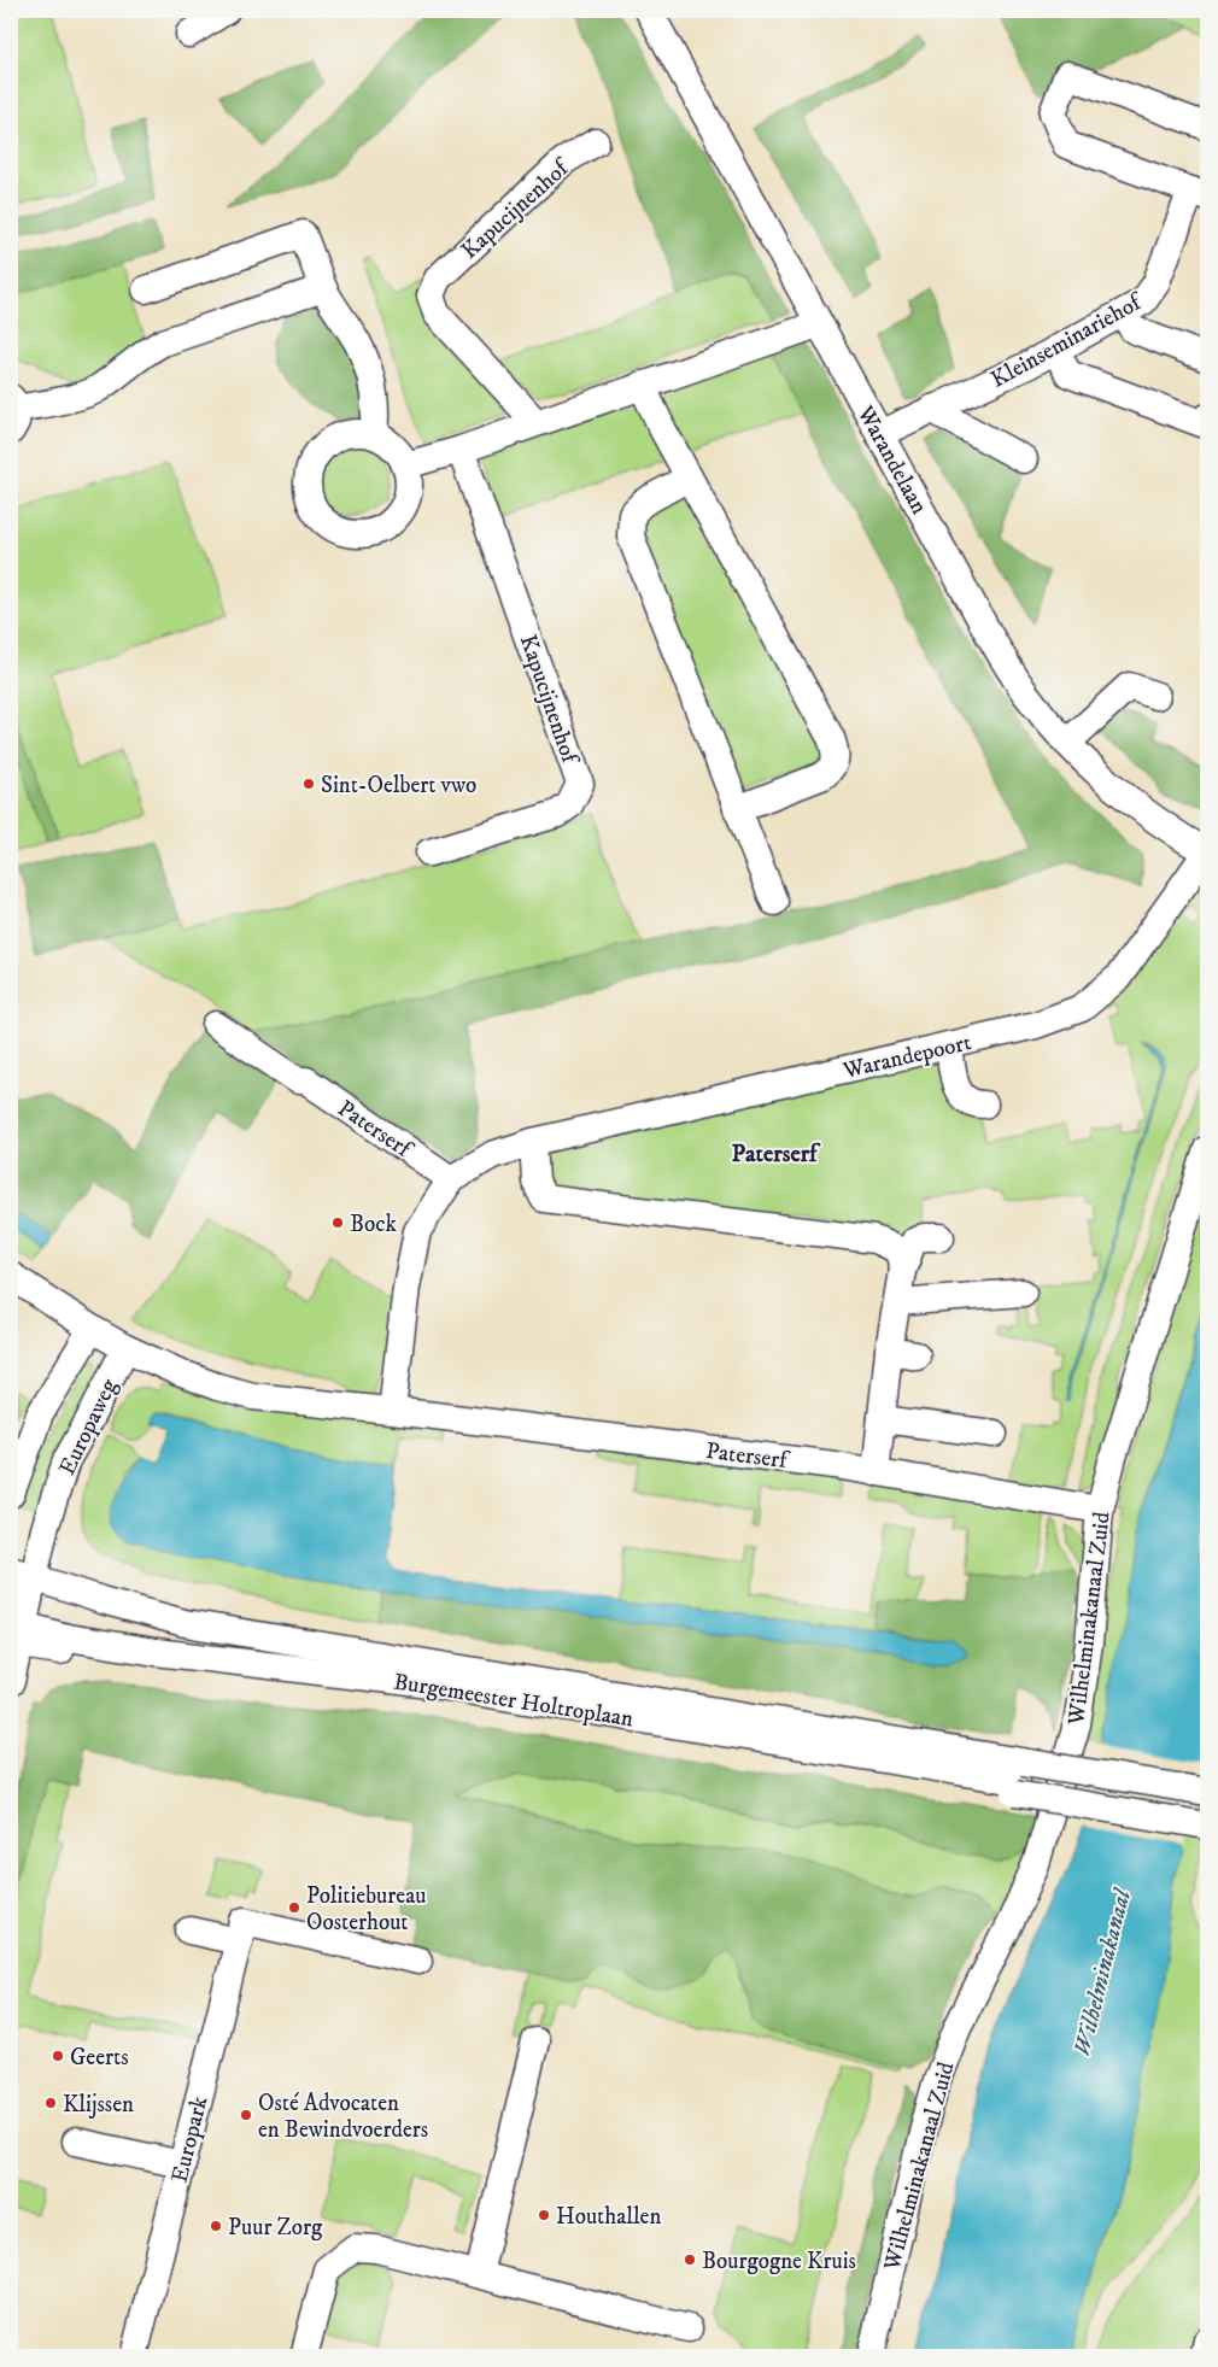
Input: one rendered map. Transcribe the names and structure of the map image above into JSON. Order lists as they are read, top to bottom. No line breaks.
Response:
{"streets":{"street":["Kapucijnenhof","Kleinseminariehof","Warandelaan","Warandepoort","Paterserf","Europaweg","Wilhelminakanaal Zuid","Burgemeester Holtroplaan","Europark"]},"crossings":[["Kleinseminariehof","Warandelaan"],["Warandelaan","Warandepoort"],["Warandepoort","Paterserf"],["Paterserf","Europaweg"],["Paterserf","Wilhelminakanaal Zuid"],["Europaweg","Burgemeester Holtroplaan"]],"districts":["Paterserf"],"water":["Wilhelminakanaal"],"places":["Sint-Oelbert vwo","Bock","Politiebureau Oosterhout","Geerts","Klijssen","Osté Advocaten en Bewindvoerders","Houthallen","Puur Zorg","Bourgogne Kruis"]}
